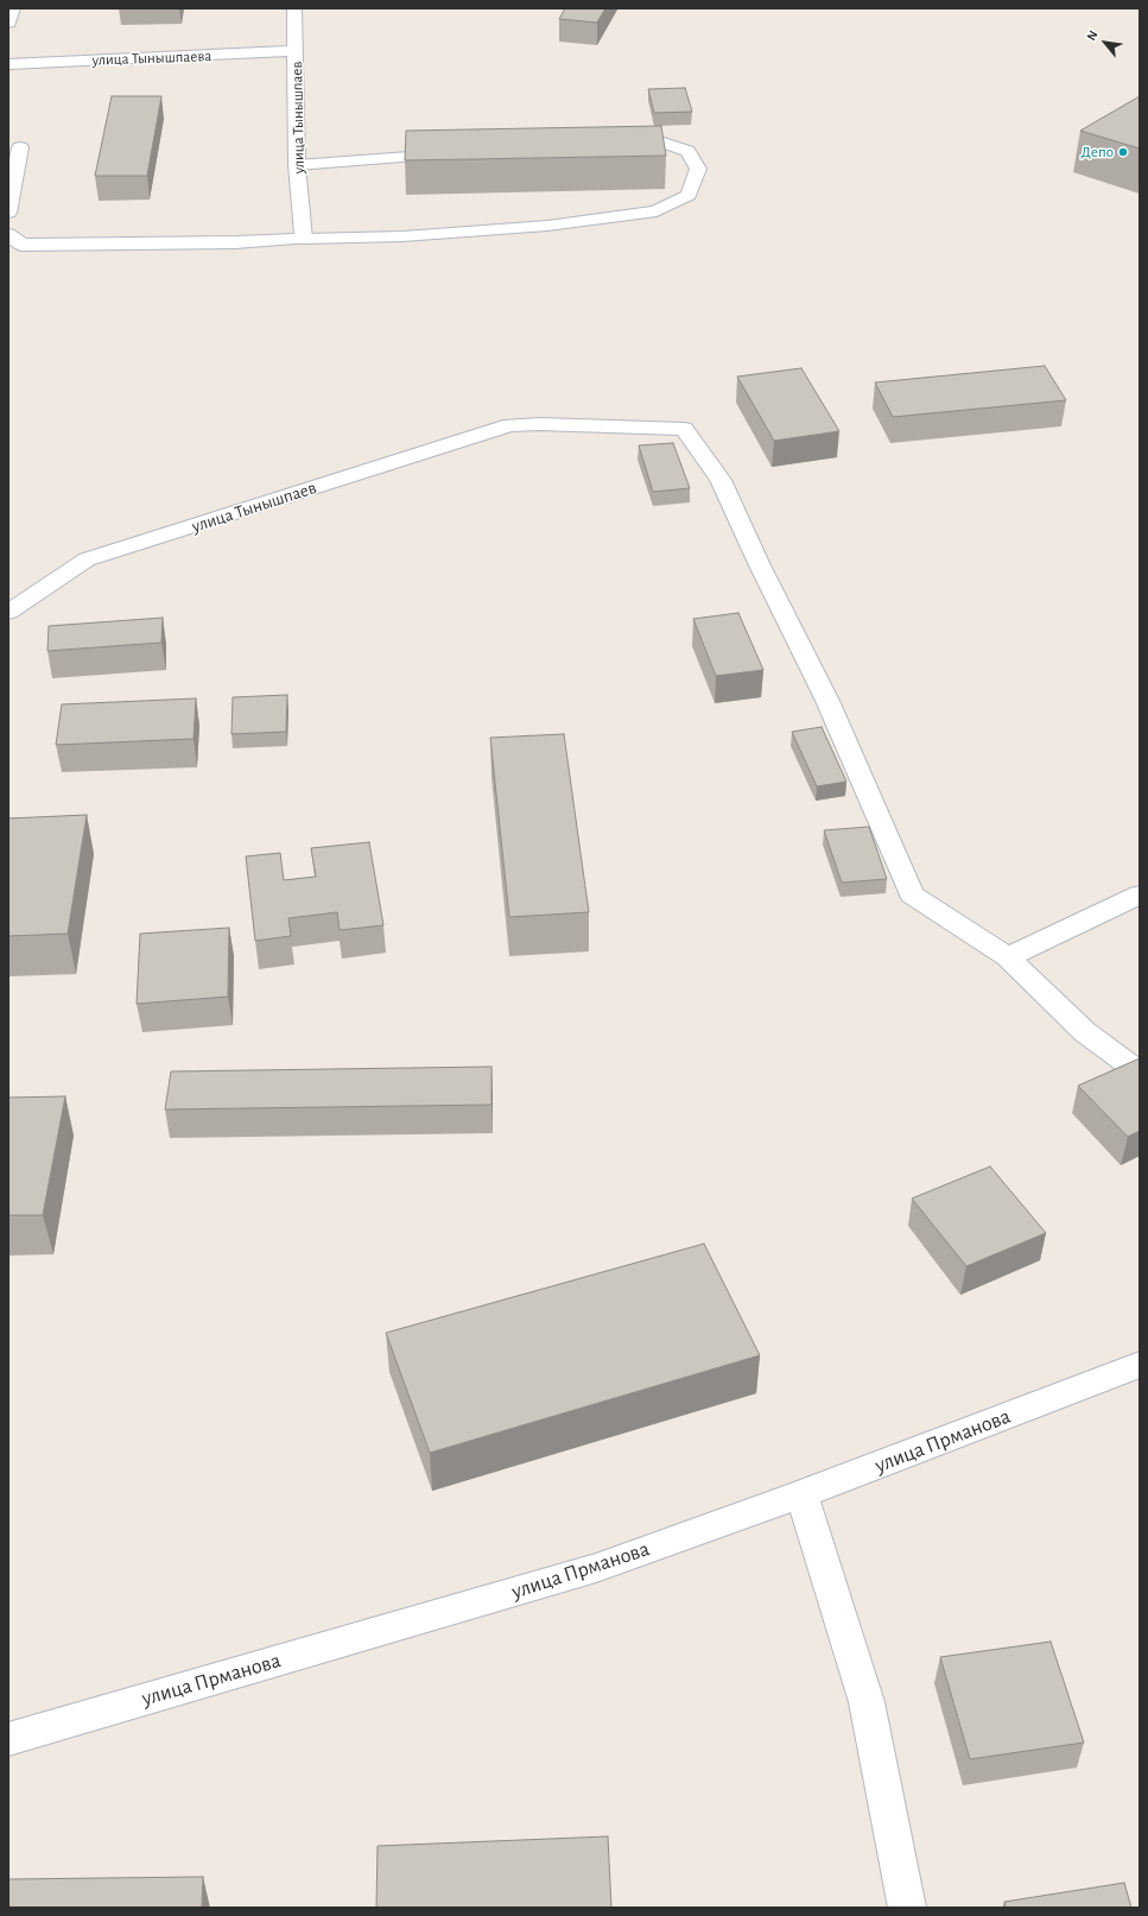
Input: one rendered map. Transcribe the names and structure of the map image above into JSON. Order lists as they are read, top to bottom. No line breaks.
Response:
{"streets":{"street":["улица Тынышпаева","улица Тынышпаев","улица Прманова"]},"crossings":[["улица Тынышпаева","улица Тынышпаев"]],"places":["Депо"],"north":"top left"}
